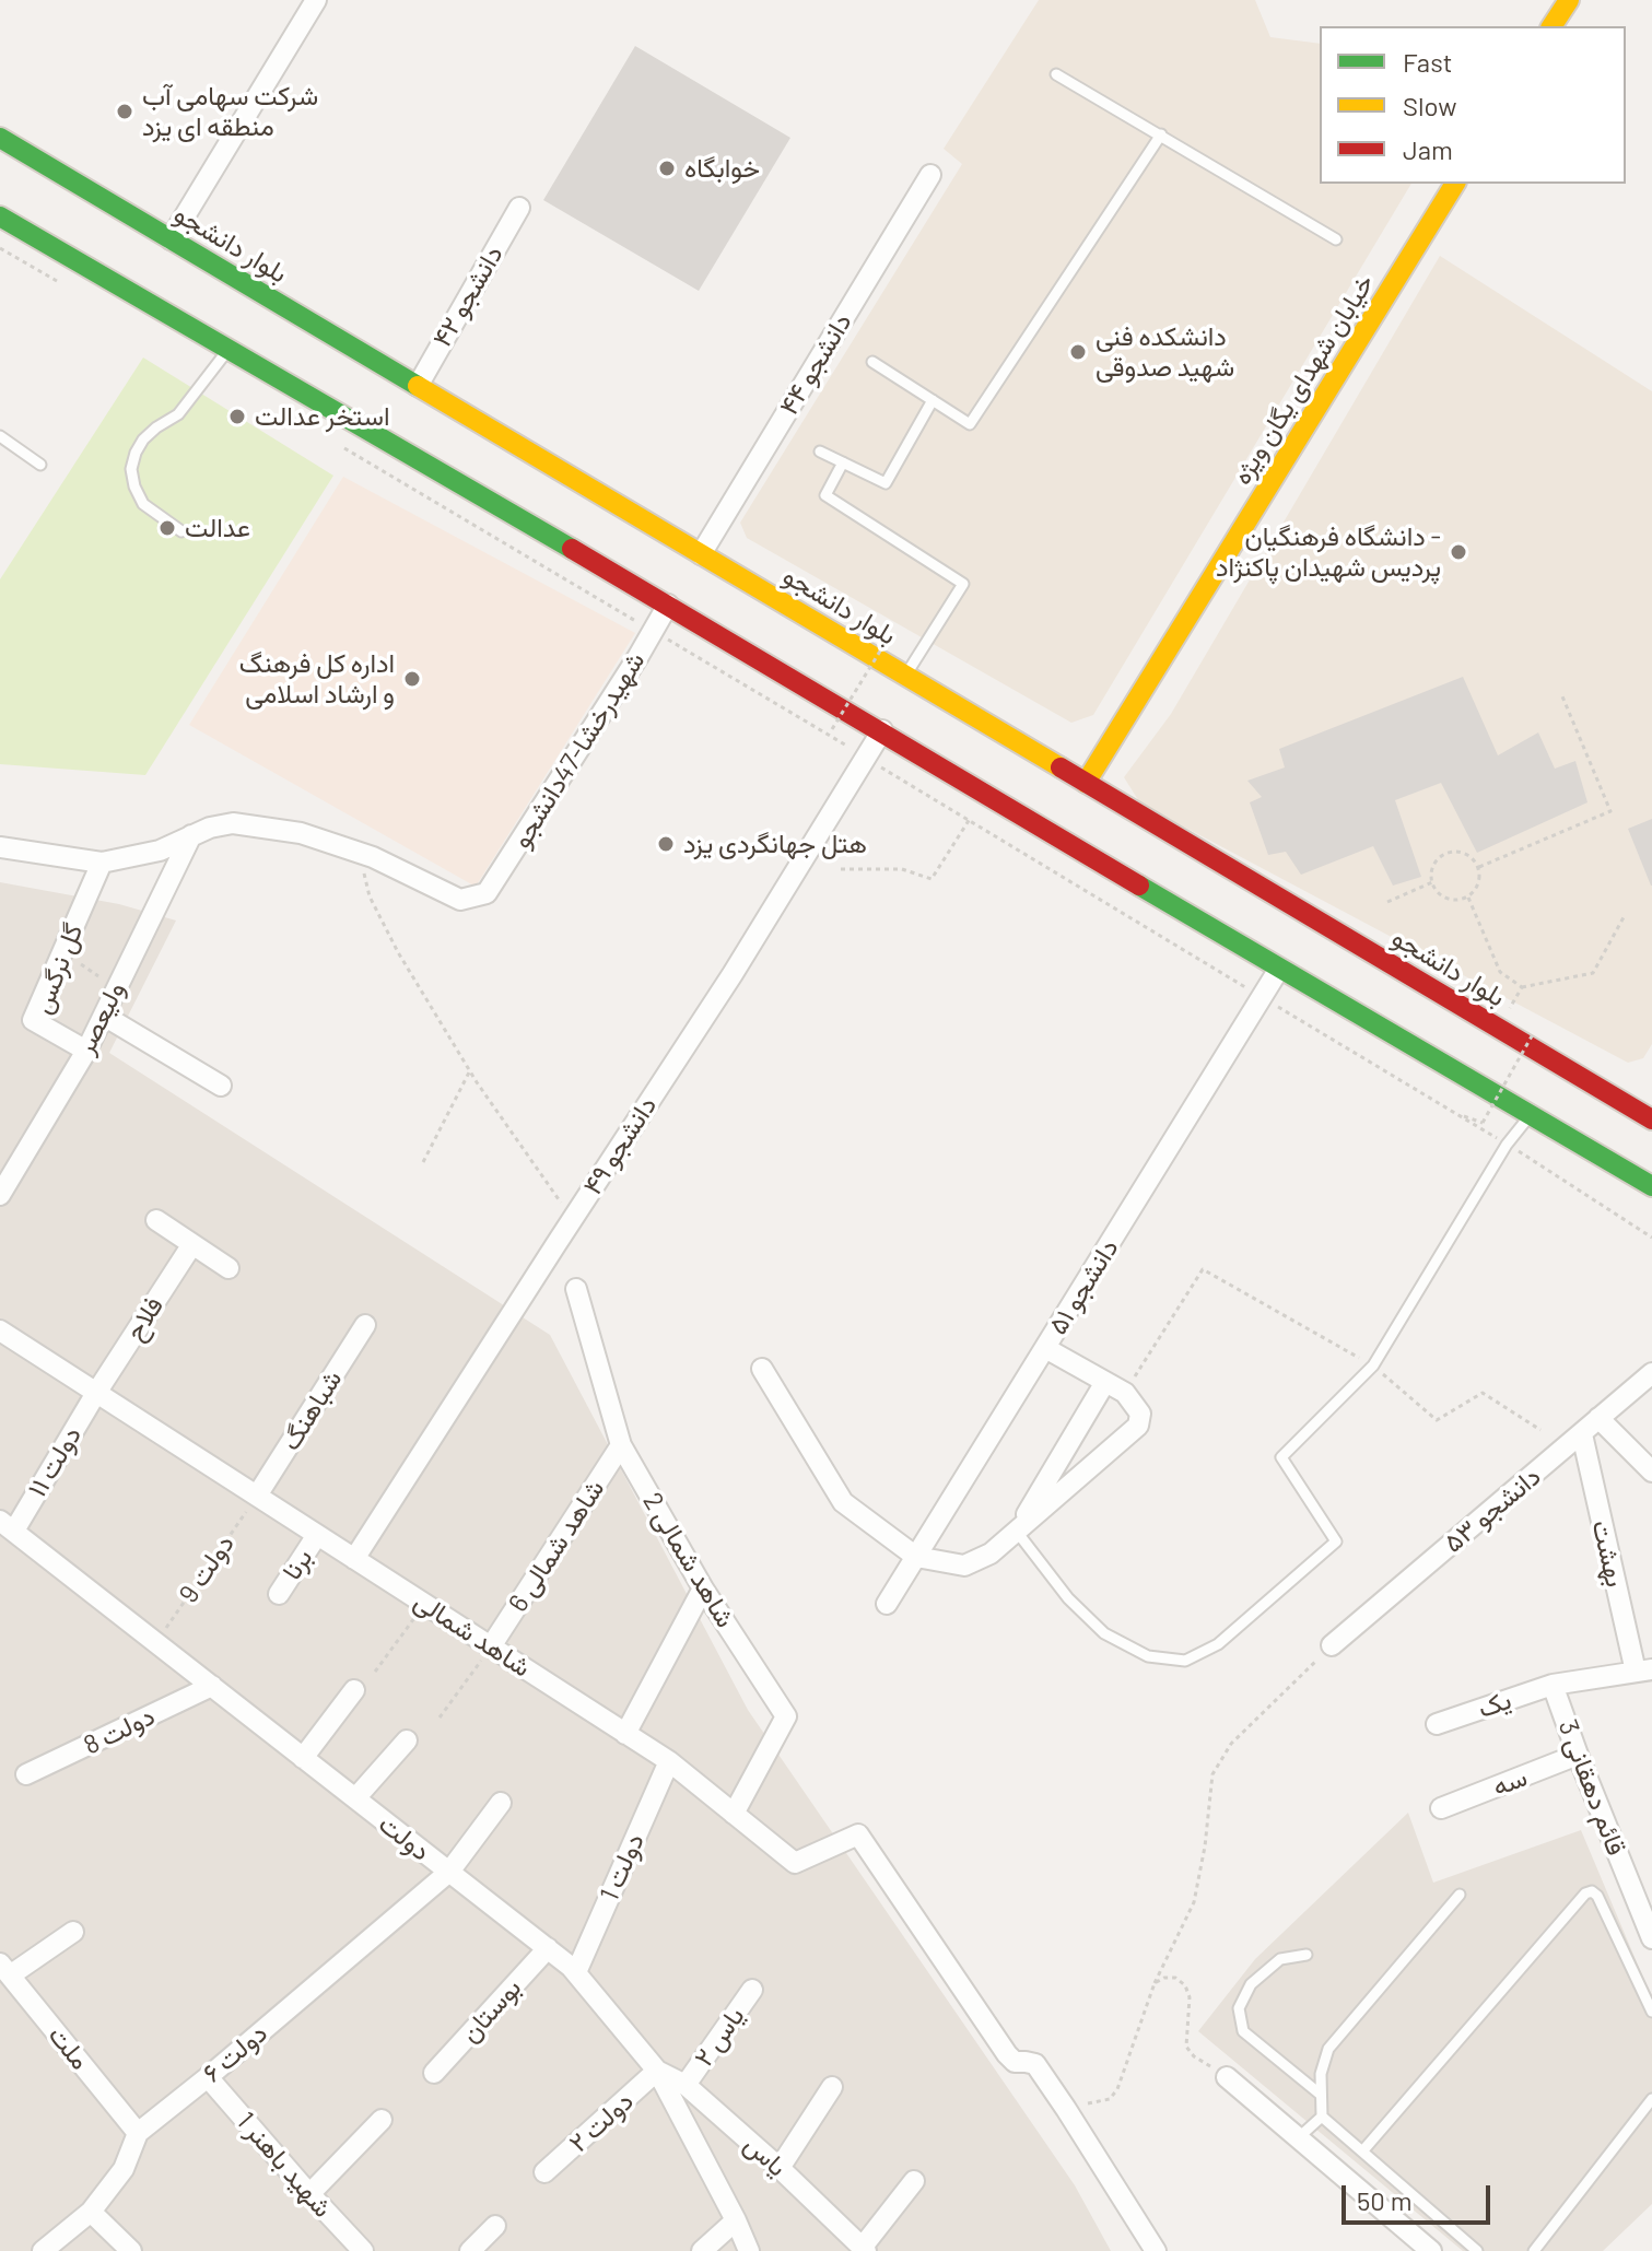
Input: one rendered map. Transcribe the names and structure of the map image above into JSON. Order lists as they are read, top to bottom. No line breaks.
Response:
{"streets":{"main road":["بلوار دانشجو","خیابان شهدای یگان ویژه"],"street":["دانشجو ۴۲","دانشجو ۴۴","شهیدرخشا-47دانشجو","گل نرگس","ولیعصر","دانشجو ۴۹","دانشجو ۵۱","فلاح","شباهنگ","دولت ۱۱","دانشجو ۵۳","شاهد شمالی 6","بهشت","شاهد شمالی 2","برنا","شاهد شمالی","یک","دولت 8","سه","قائم دهقانی 3","دولت","دولت 1","بوستان","یاس ۲","ملت","دولت ۶","دولت ۲","یاس","شهید باهنر 1"],"path":["دولت 9"]},"crossings":[["بلوار دانشجو","دانشجو ۴۲"],["بلوار دانشجو","دانشجو ۴۴"],["بلوار دانشجو","خیابان شهدای یگان ویژه"],["گل نرگس","ولیعصر"],["دانشجو ۴۹","شاهد شمالی"],["فلاح","دولت ۱۱"],["فلاح","شاهد شمالی"],["شباهنگ","دولت 9"],["شباهنگ","شاهد شمالی"],["دولت ۱۱","شاهد شمالی"],["دولت ۱۱","دولت"],["دانشجو ۵۳","بهشت"],["شاهد شمالی 6","شاهد شمالی 2"],["شاهد شمالی 6","شاهد شمالی"],["بهشت","یک"],["شاهد شمالی 2","شاهد شمالی"],["برنا","شاهد شمالی"],["دولت 9","شاهد شمالی"],["دولت 9","دولت"],["شاهد شمالی","دولت 1"],["یک","قائم دهقانی 3"],["دولت 8","دولت"],["سه","قائم دهقانی 3"],["دولت","دولت 1"],["دولت","بوستان"],["دولت","دولت ۶"],["دولت","دولت ۲"],["دولت","یاس"],["یاس ۲","یاس"],["ملت","دولت ۶"],["دولت ۶","شهید باهنر 1"],["دولت ۲","یاس"]],"places":["شرکت سهامی آب منطقه ای یزد","خوابگاه","دانشکده فنی شهید صدوقی","استخر عدالت","عدالت","دانشگاه فرهنگیان - پردیس شهیدان پاکنژاد","اداره کل فرهنگ و ارشاد اسلامی","هتل جهانگردی یزد"],"legend":["Fast","Slow","Jam"],"scale_bar":"50 m"}
